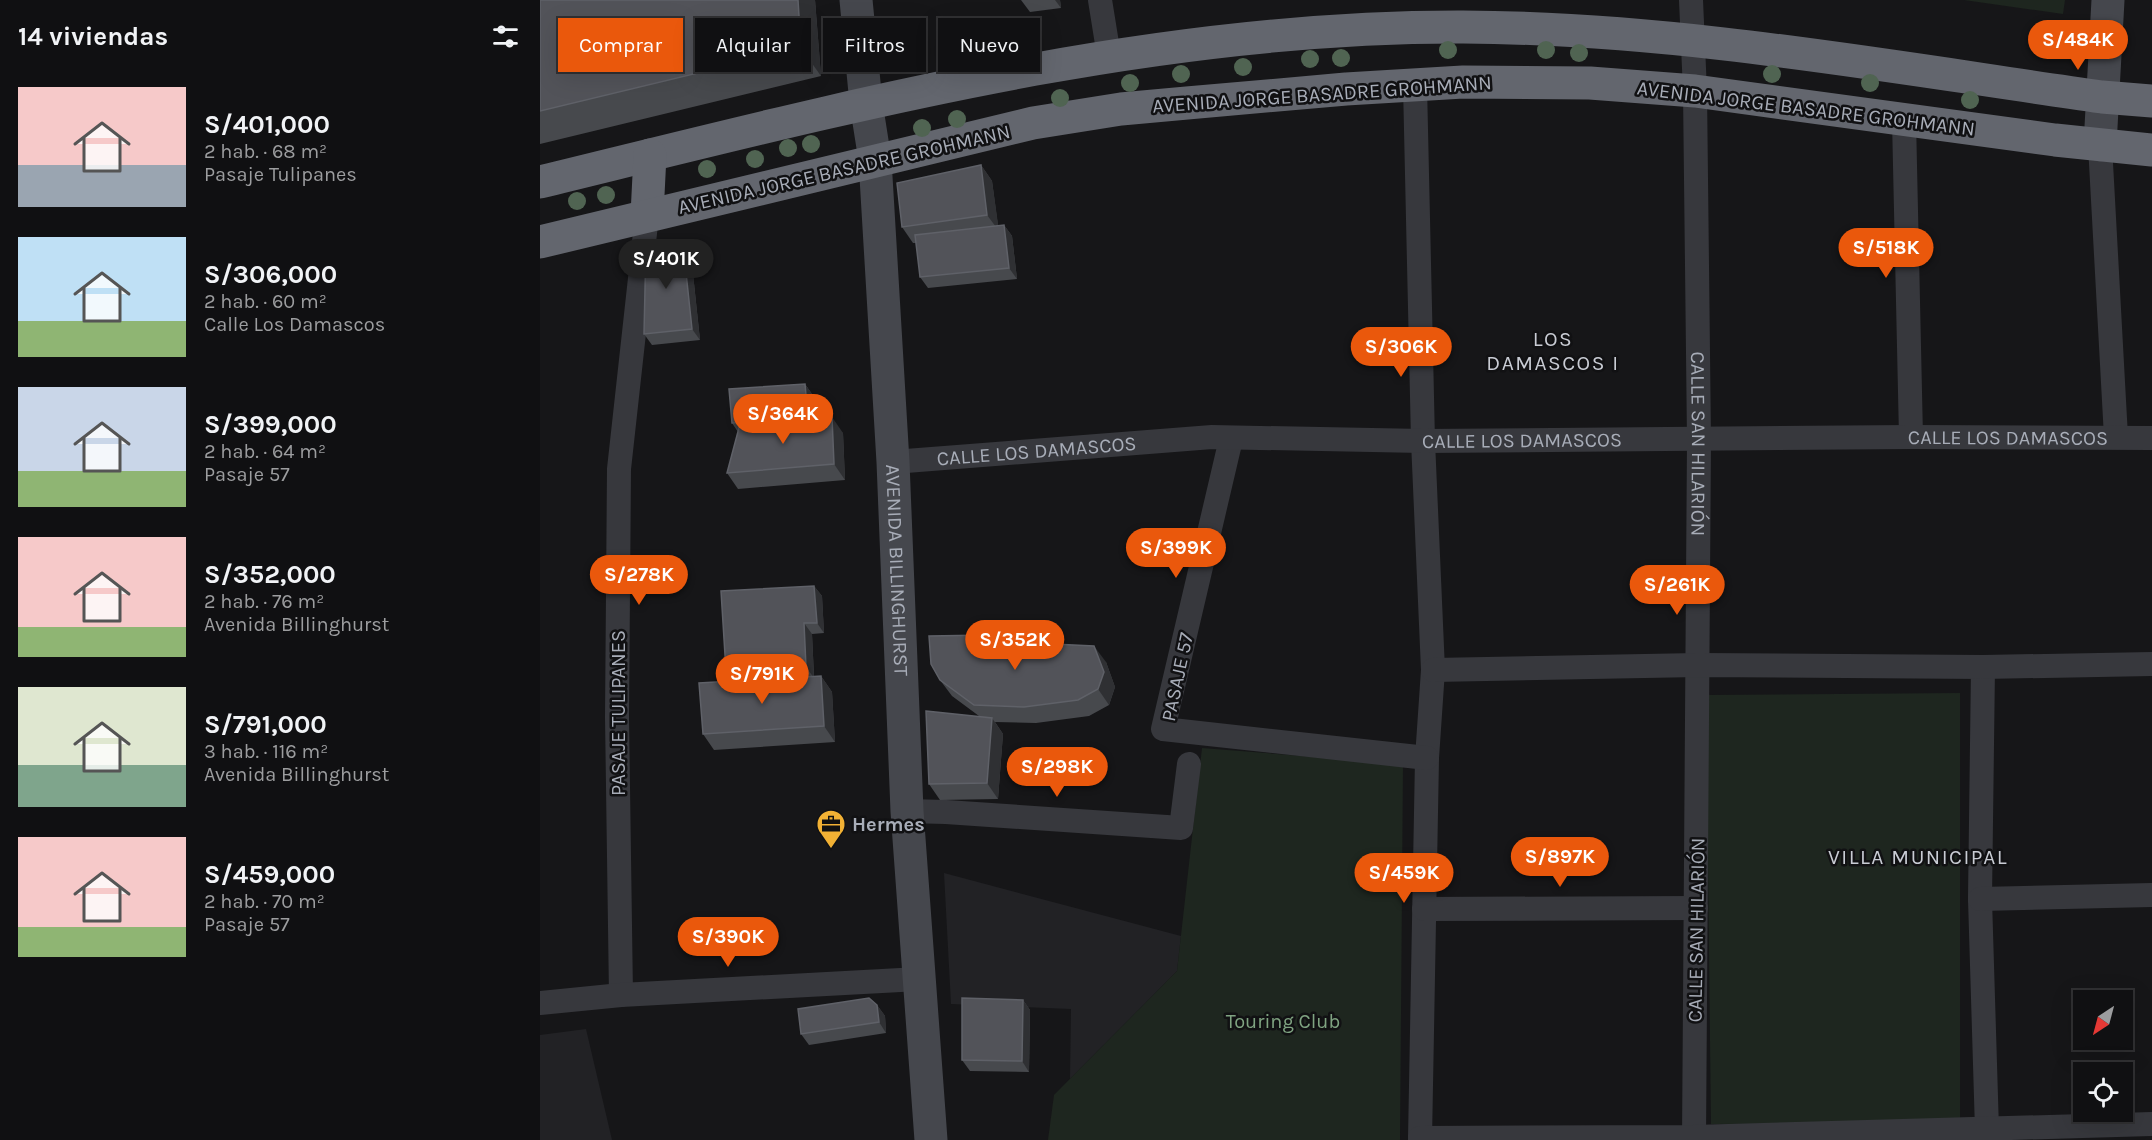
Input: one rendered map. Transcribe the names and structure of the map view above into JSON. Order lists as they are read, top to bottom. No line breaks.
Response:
{"streets":{"highway":["AVENIDA JORGE BASADRE GROHMANN"],"street":["CALLE LOS DAMASCOS","CALLE SAN HILARIÓN","AVENIDA BILLINGHURST","PASAJE 57","PASAJE TULIPANES"]},"crossings":[["AVENIDA JORGE BASADRE GROHMANN","CALLE SAN HILARIÓN"],["AVENIDA JORGE BASADRE GROHMANN","AVENIDA BILLINGHURST"],["AVENIDA JORGE BASADRE GROHMANN","PASAJE TULIPANES"],["CALLE LOS DAMASCOS","CALLE SAN HILARIÓN"],["CALLE LOS DAMASCOS","AVENIDA BILLINGHURST"],["CALLE LOS DAMASCOS","PASAJE 57"]],"districts":["LOS DAMASCOS I","VILLA MUNICIPAL"],"parks":["Touring Club"],"places":{"office":["Hermes"]},"north":"bottom left","page":{"heading":"14 viviendas","chip":["Comprar","Alquilar","Filtros","Nuevo"],"price":["S/484K","S/518K","S/401K","S/306K","S/364K","S/399K","S/278K","S/261K","S/352K","S/791K","S/298K","S/897K","S/459K","S/390K"],"list":[{"name":"S/401,000","note":"2 hab. · 68 m² · Pasaje Tulipanes"},{"name":"S/306,000","note":"2 hab. · 60 m² · Calle Los Damascos"},{"name":"S/399,000","note":"2 hab. · 64 m² · Pasaje 57"},{"name":"S/352,000","note":"2 hab. · 76 m² · Avenida Billinghurst"},{"name":"S/791,000","note":"3 hab. · 116 m² · Avenida Billinghurst"},{"name":"S/459,000","note":"2 hab. · 70 m² · Pasaje 57"}]}}
